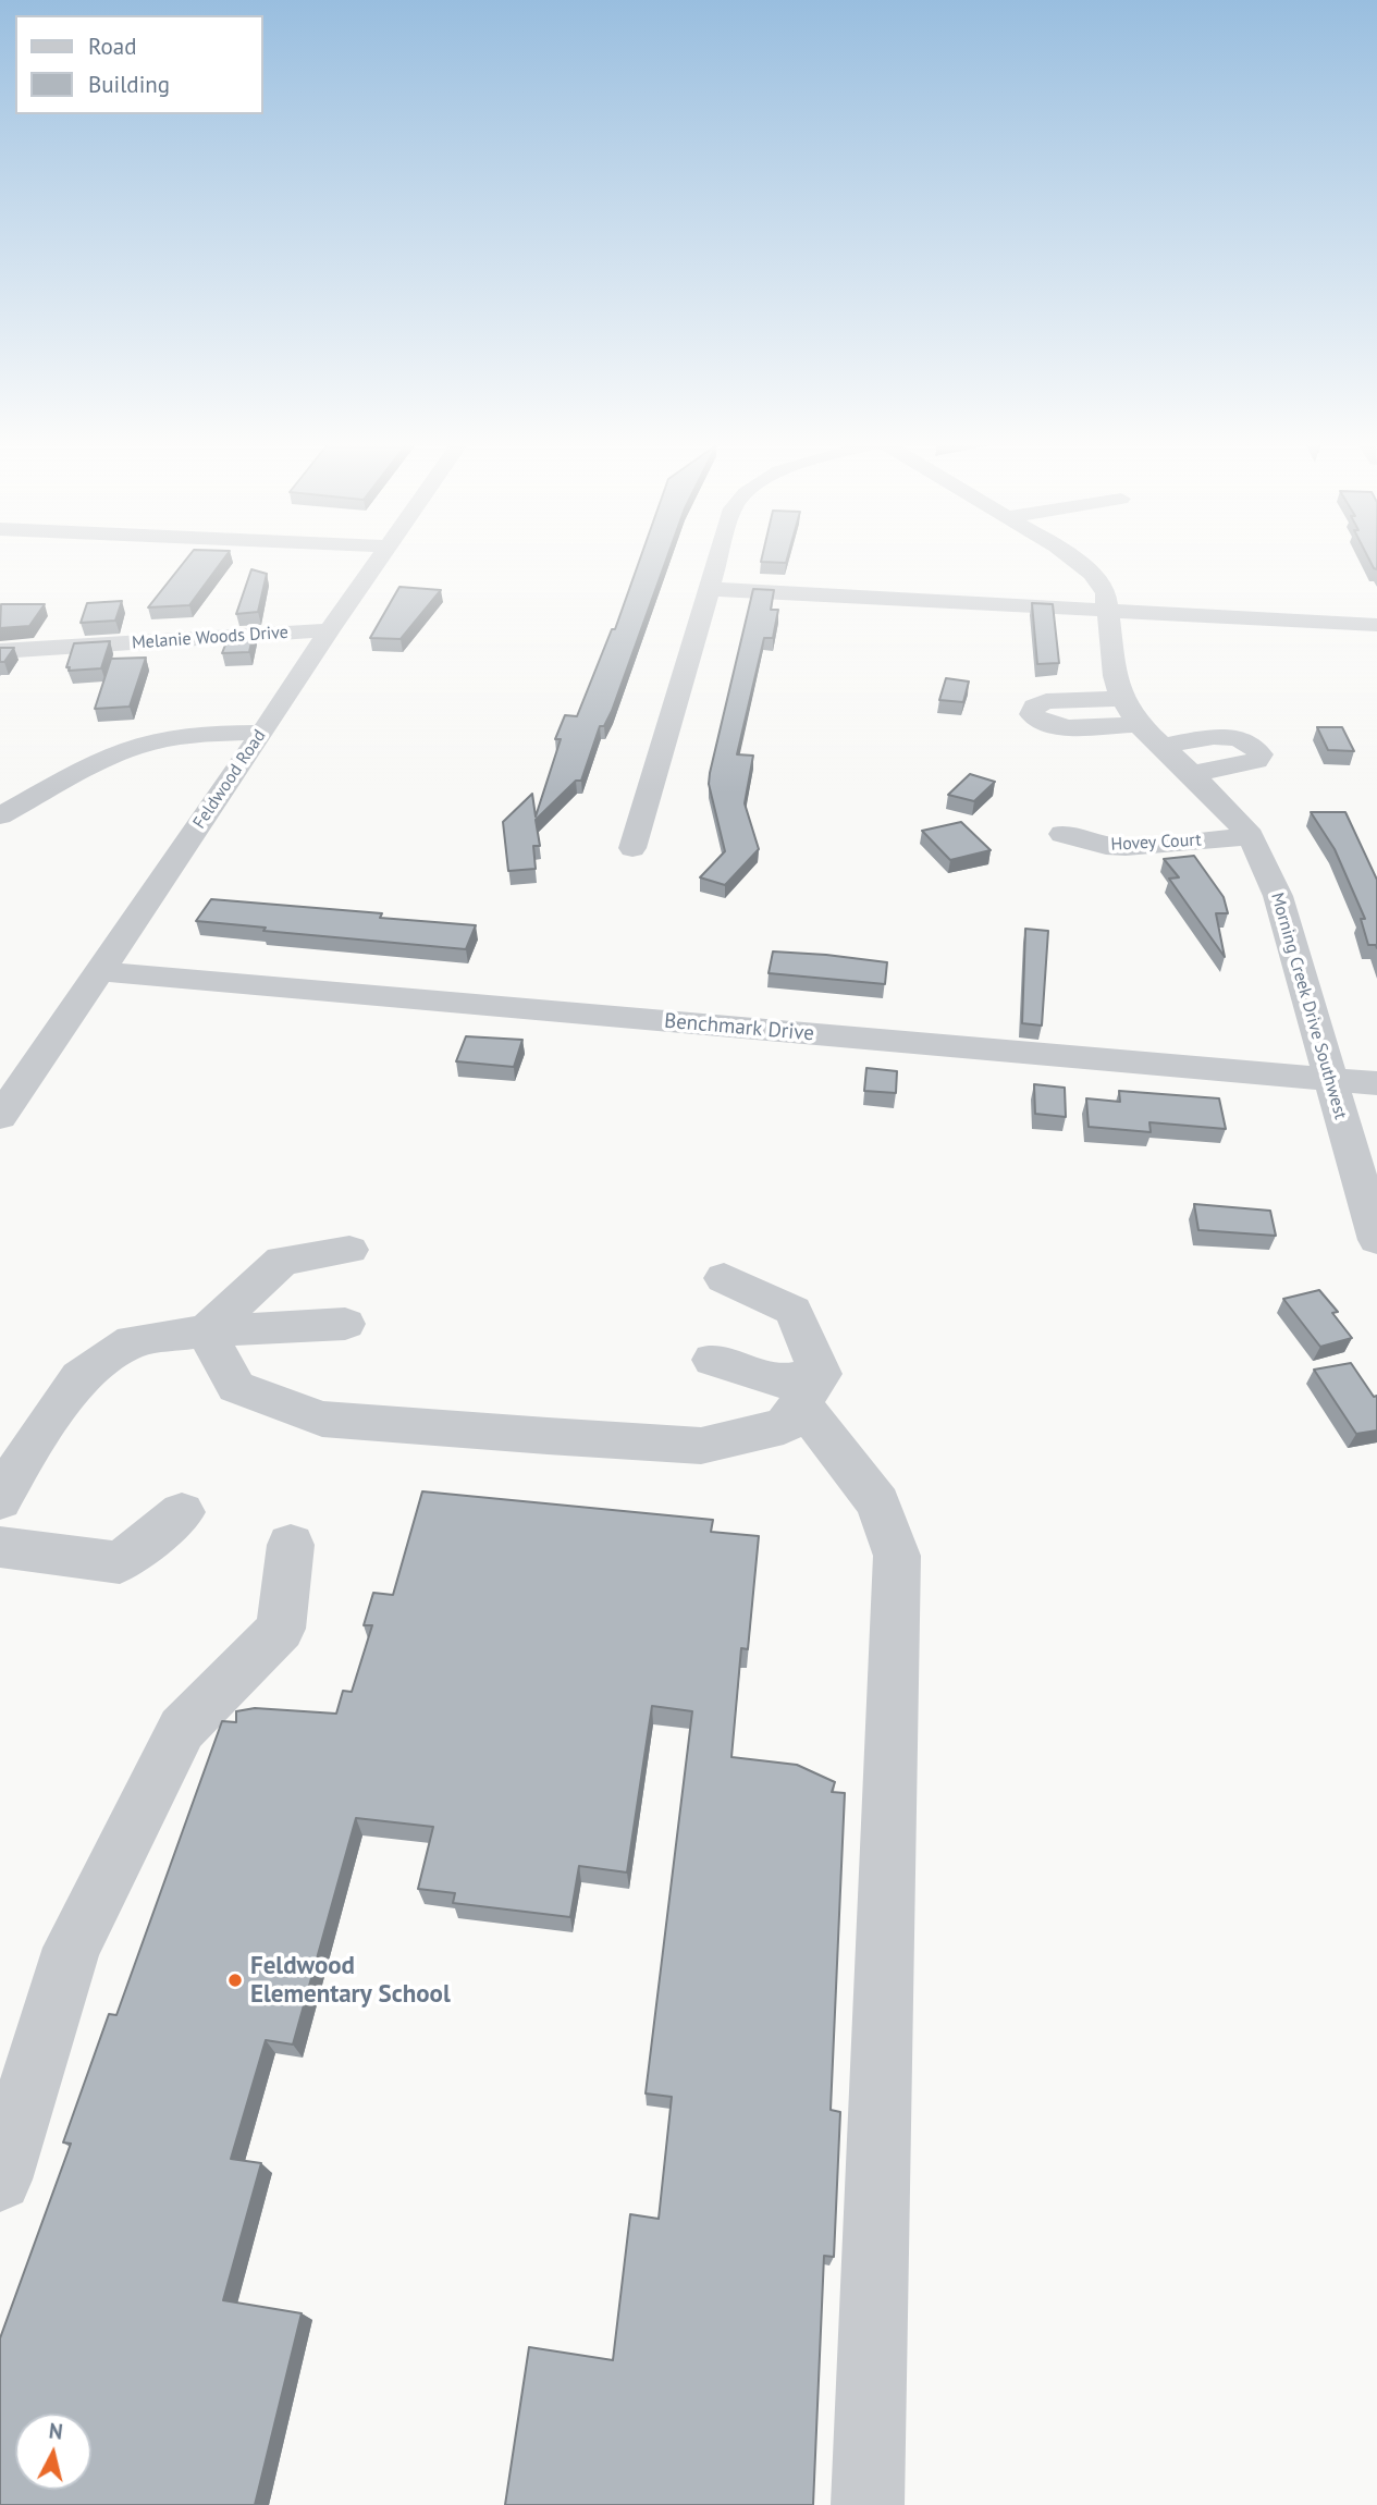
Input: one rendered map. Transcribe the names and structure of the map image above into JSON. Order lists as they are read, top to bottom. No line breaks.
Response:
{"streets":{"street":["Melanie Woods Drive","Feldwood Road","Hovey Court","Morning Creek Drive Southwest","Benchmark Drive"]},"crossings":[["Melanie Woods Drive","Feldwood Road"],["Feldwood Road","Benchmark Drive"],["Hovey Court","Morning Creek Drive Southwest"],["Morning Creek Drive Southwest","Benchmark Drive"]],"places":["Feldwood Elementary School"],"legend":["Road","Building"],"north":"top"}
